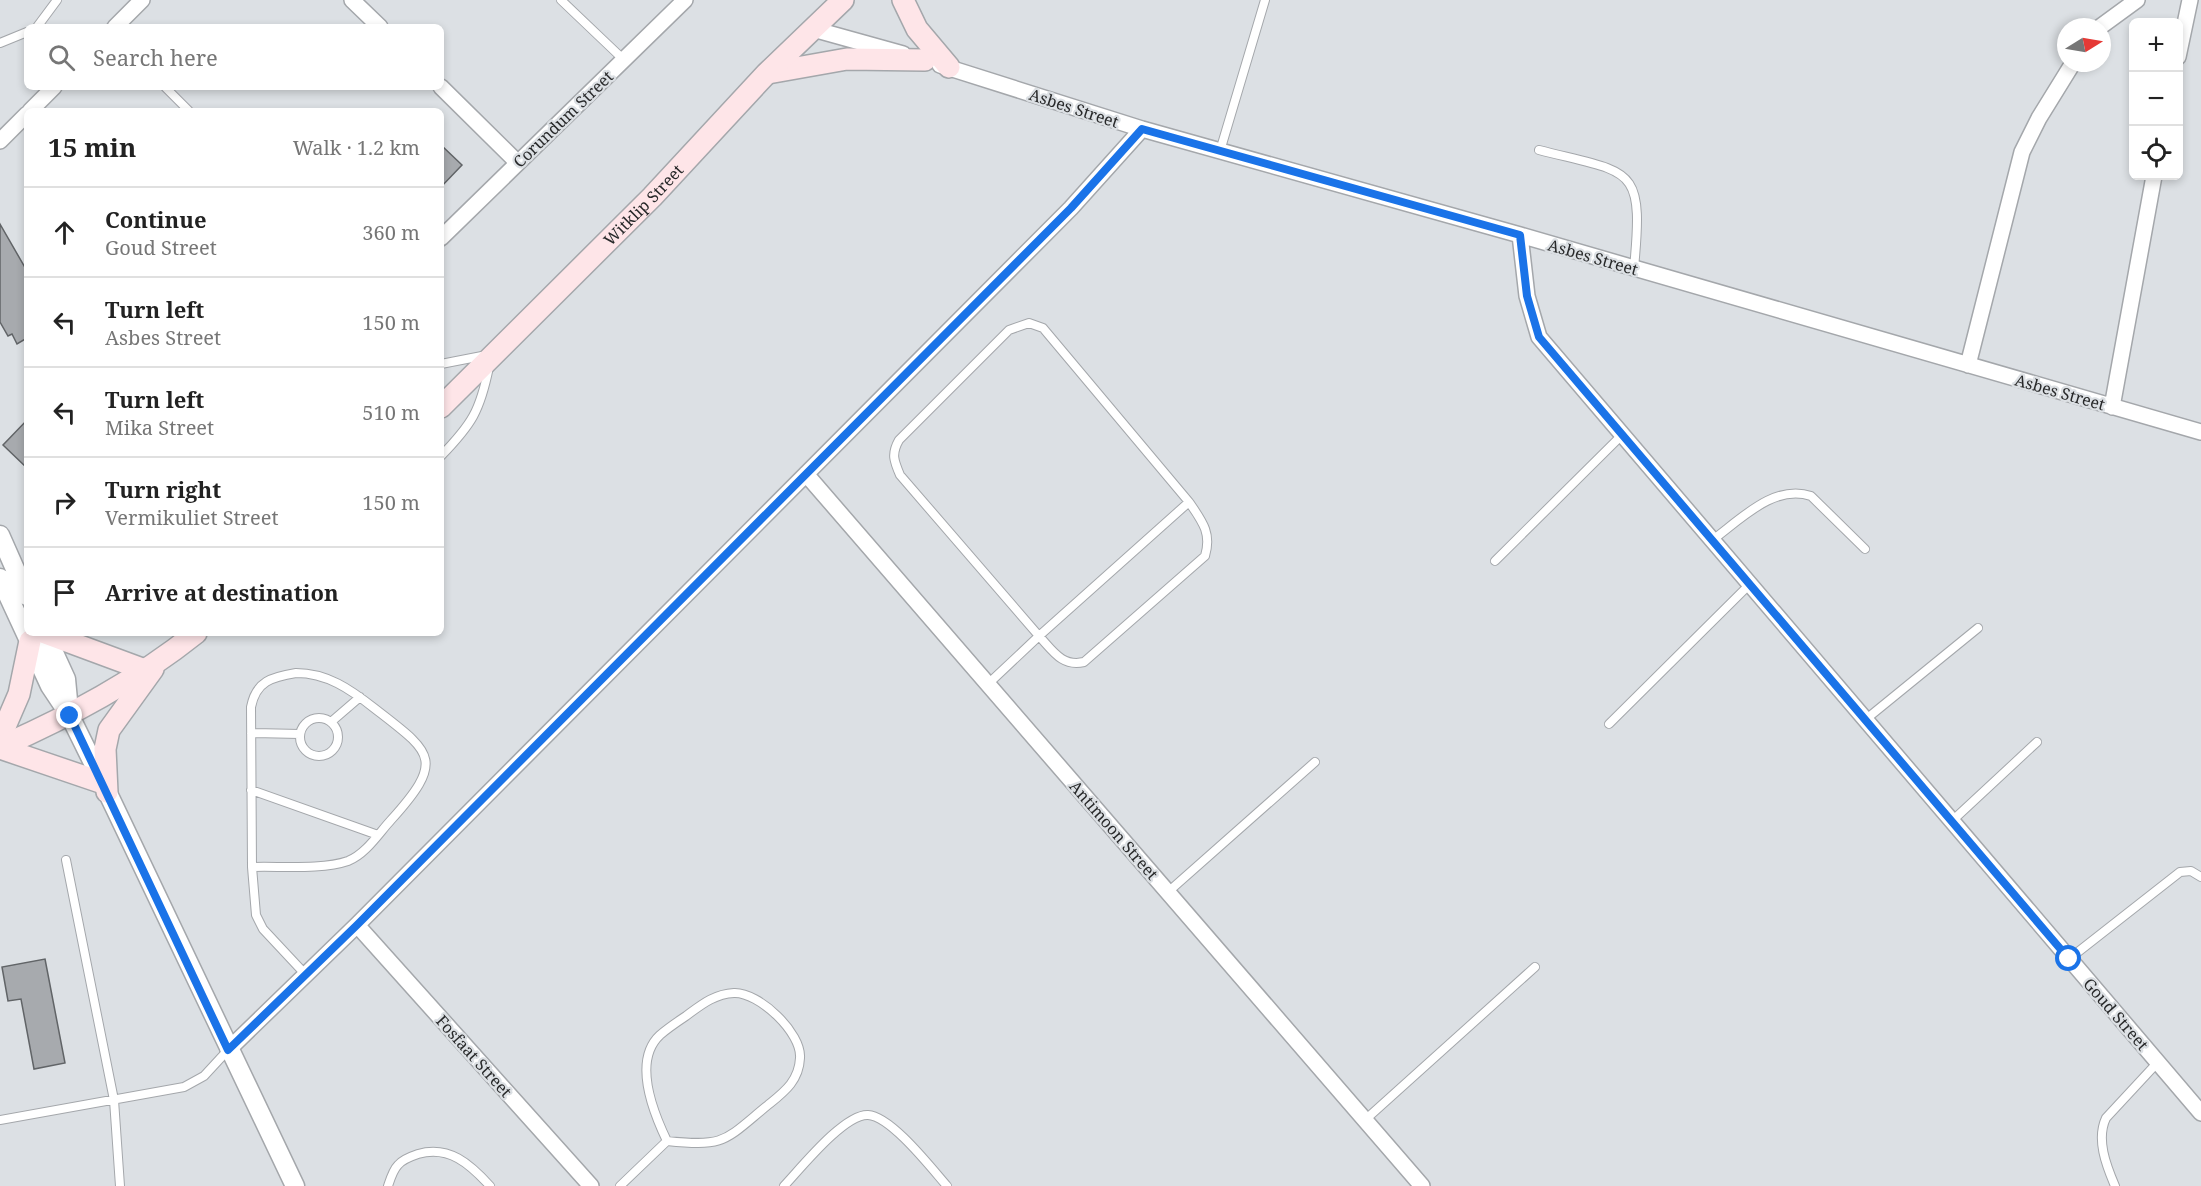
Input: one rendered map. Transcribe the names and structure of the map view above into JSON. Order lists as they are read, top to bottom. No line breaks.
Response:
{"streets":{"main road":["Witklip Street"],"street":["Asbes Street","Corundum Street","Antimoon Street","Goud Street","Fosfaat Street"]},"crossings":[["Asbes Street","Witklip Street"],["Asbes Street","Goud Street"]],"north":"right","page":{"map_buttons":["+","−"],"search":"Search here","heading":["15 min","Walk · 1.2 km"],"list":[["Continue","Goud Street","360 m"],["Turn left","Asbes Street","150 m"],["Turn left","Mika Street","510 m"],["Turn right","Vermikuliet Street","150 m"],"Arrive at destination"]}}
